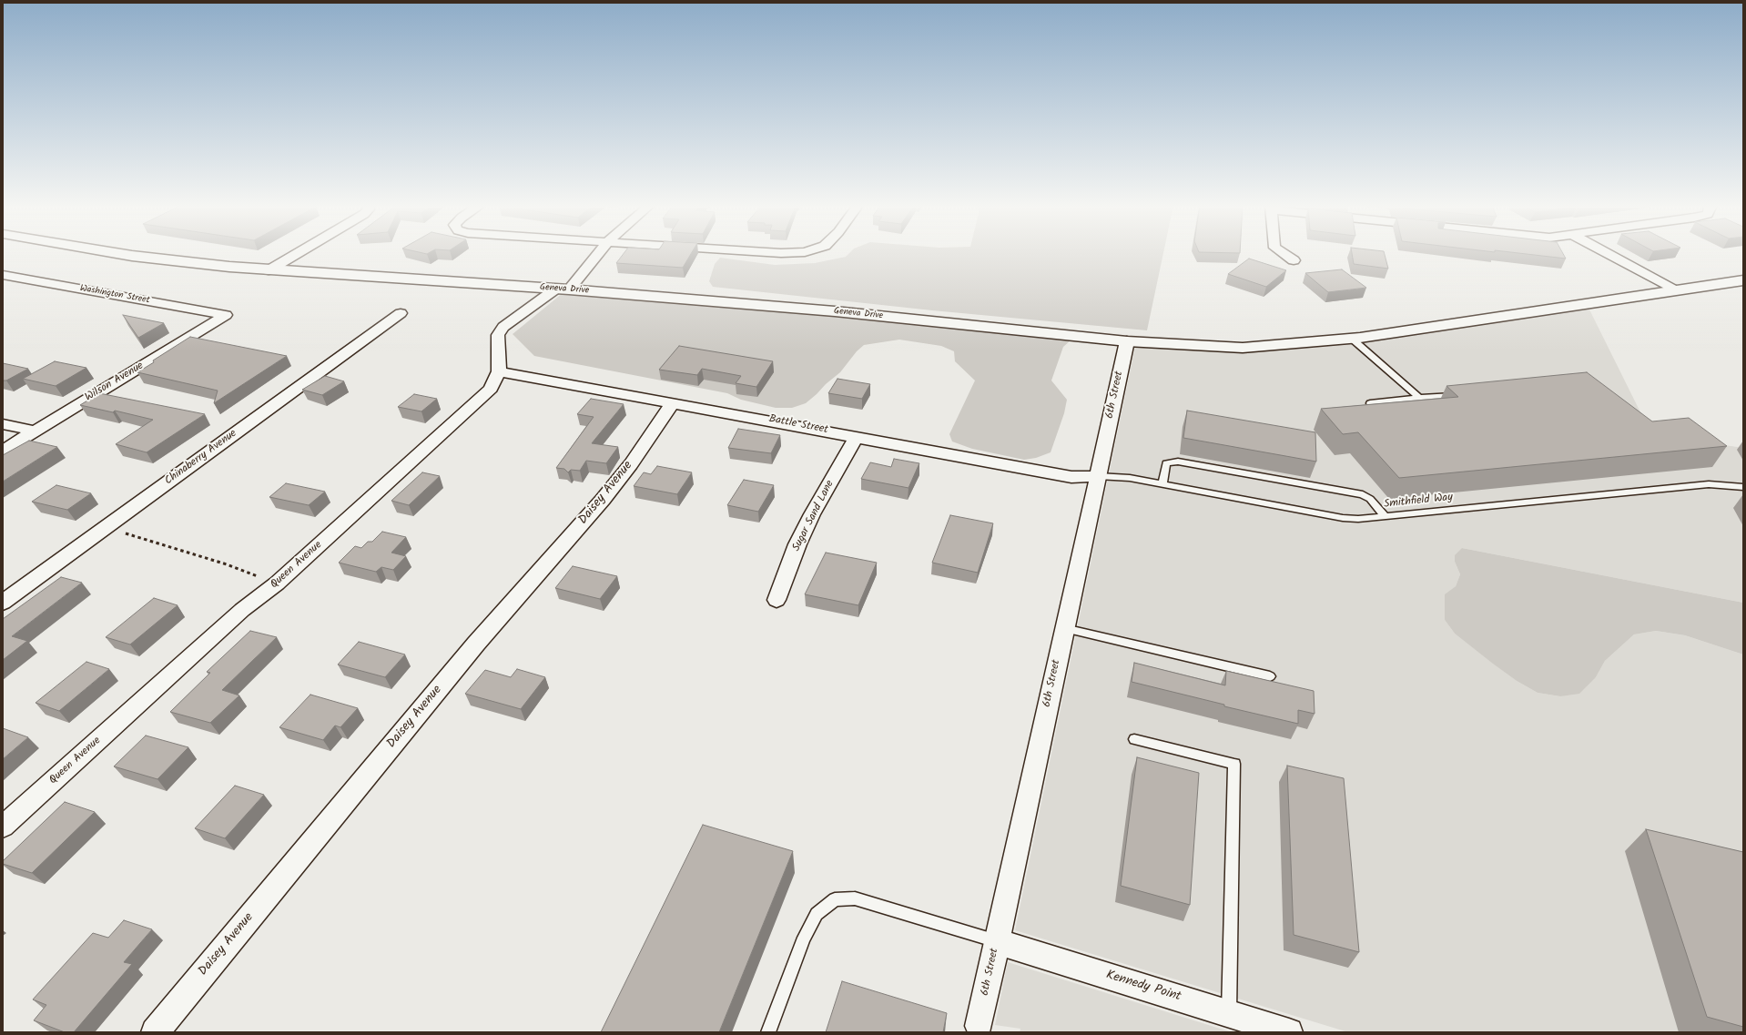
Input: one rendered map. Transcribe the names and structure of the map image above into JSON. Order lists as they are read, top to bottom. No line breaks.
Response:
{"streets":{"main road":["Geneva Drive"],"street":["Washington Street","Wilson Avenue","6th Street","Battle Street","Chinaberry Avenue","Daisey Avenue","Sugar Sand Lane","Queen Avenue","Kennedy Point"],"lane":["Smithfield Way"]},"crossings":[["Geneva Drive","6th Street"],["Geneva Drive","Queen Avenue"],["Washington Street","Wilson Avenue"],["6th Street","Battle Street"],["6th Street","Smithfield Way"],["6th Street","Kennedy Point"],["Battle Street","Daisey Avenue"],["Battle Street","Smithfield Way"],["Battle Street","Sugar Sand Lane"],["Battle Street","Queen Avenue"]]}
